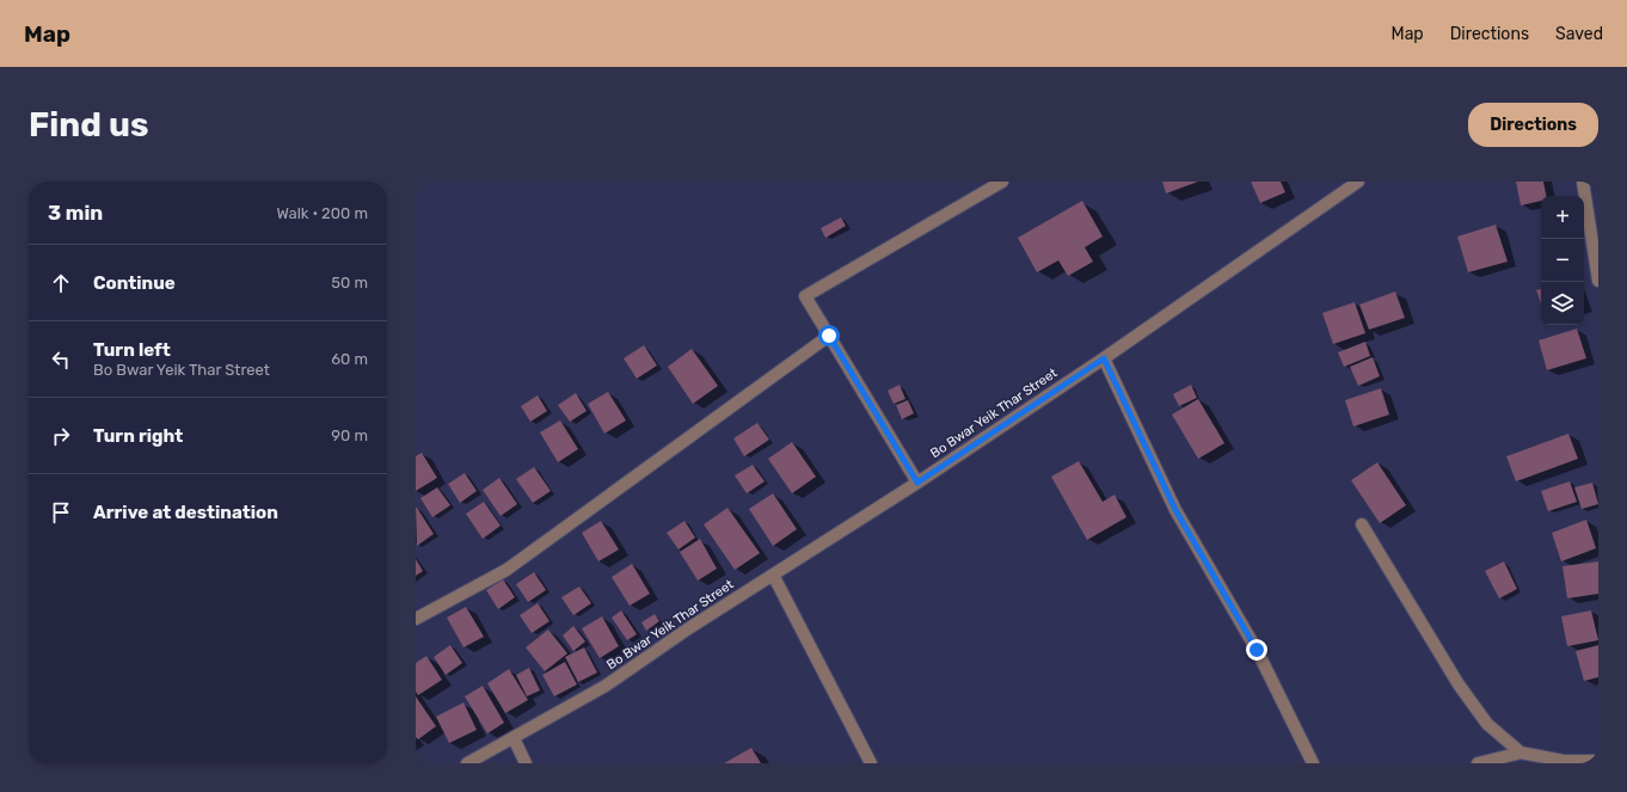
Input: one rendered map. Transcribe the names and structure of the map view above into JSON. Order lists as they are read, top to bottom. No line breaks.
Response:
{"streets":{"street":["Bo Bwar Yeik Thar Street"]},"page":{"header":"Map","nav":["Map","Directions","Saved"],"buttons":"Directions","title":"Find us","heading":["3 min","Walk · 200 m"],"map_buttons":["+","−"],"list":[["Continue","50 m"],["Turn left","Bo Bwar Yeik Thar Street","60 m"],["Turn right","90 m"],"Arrive at destination"]}}
